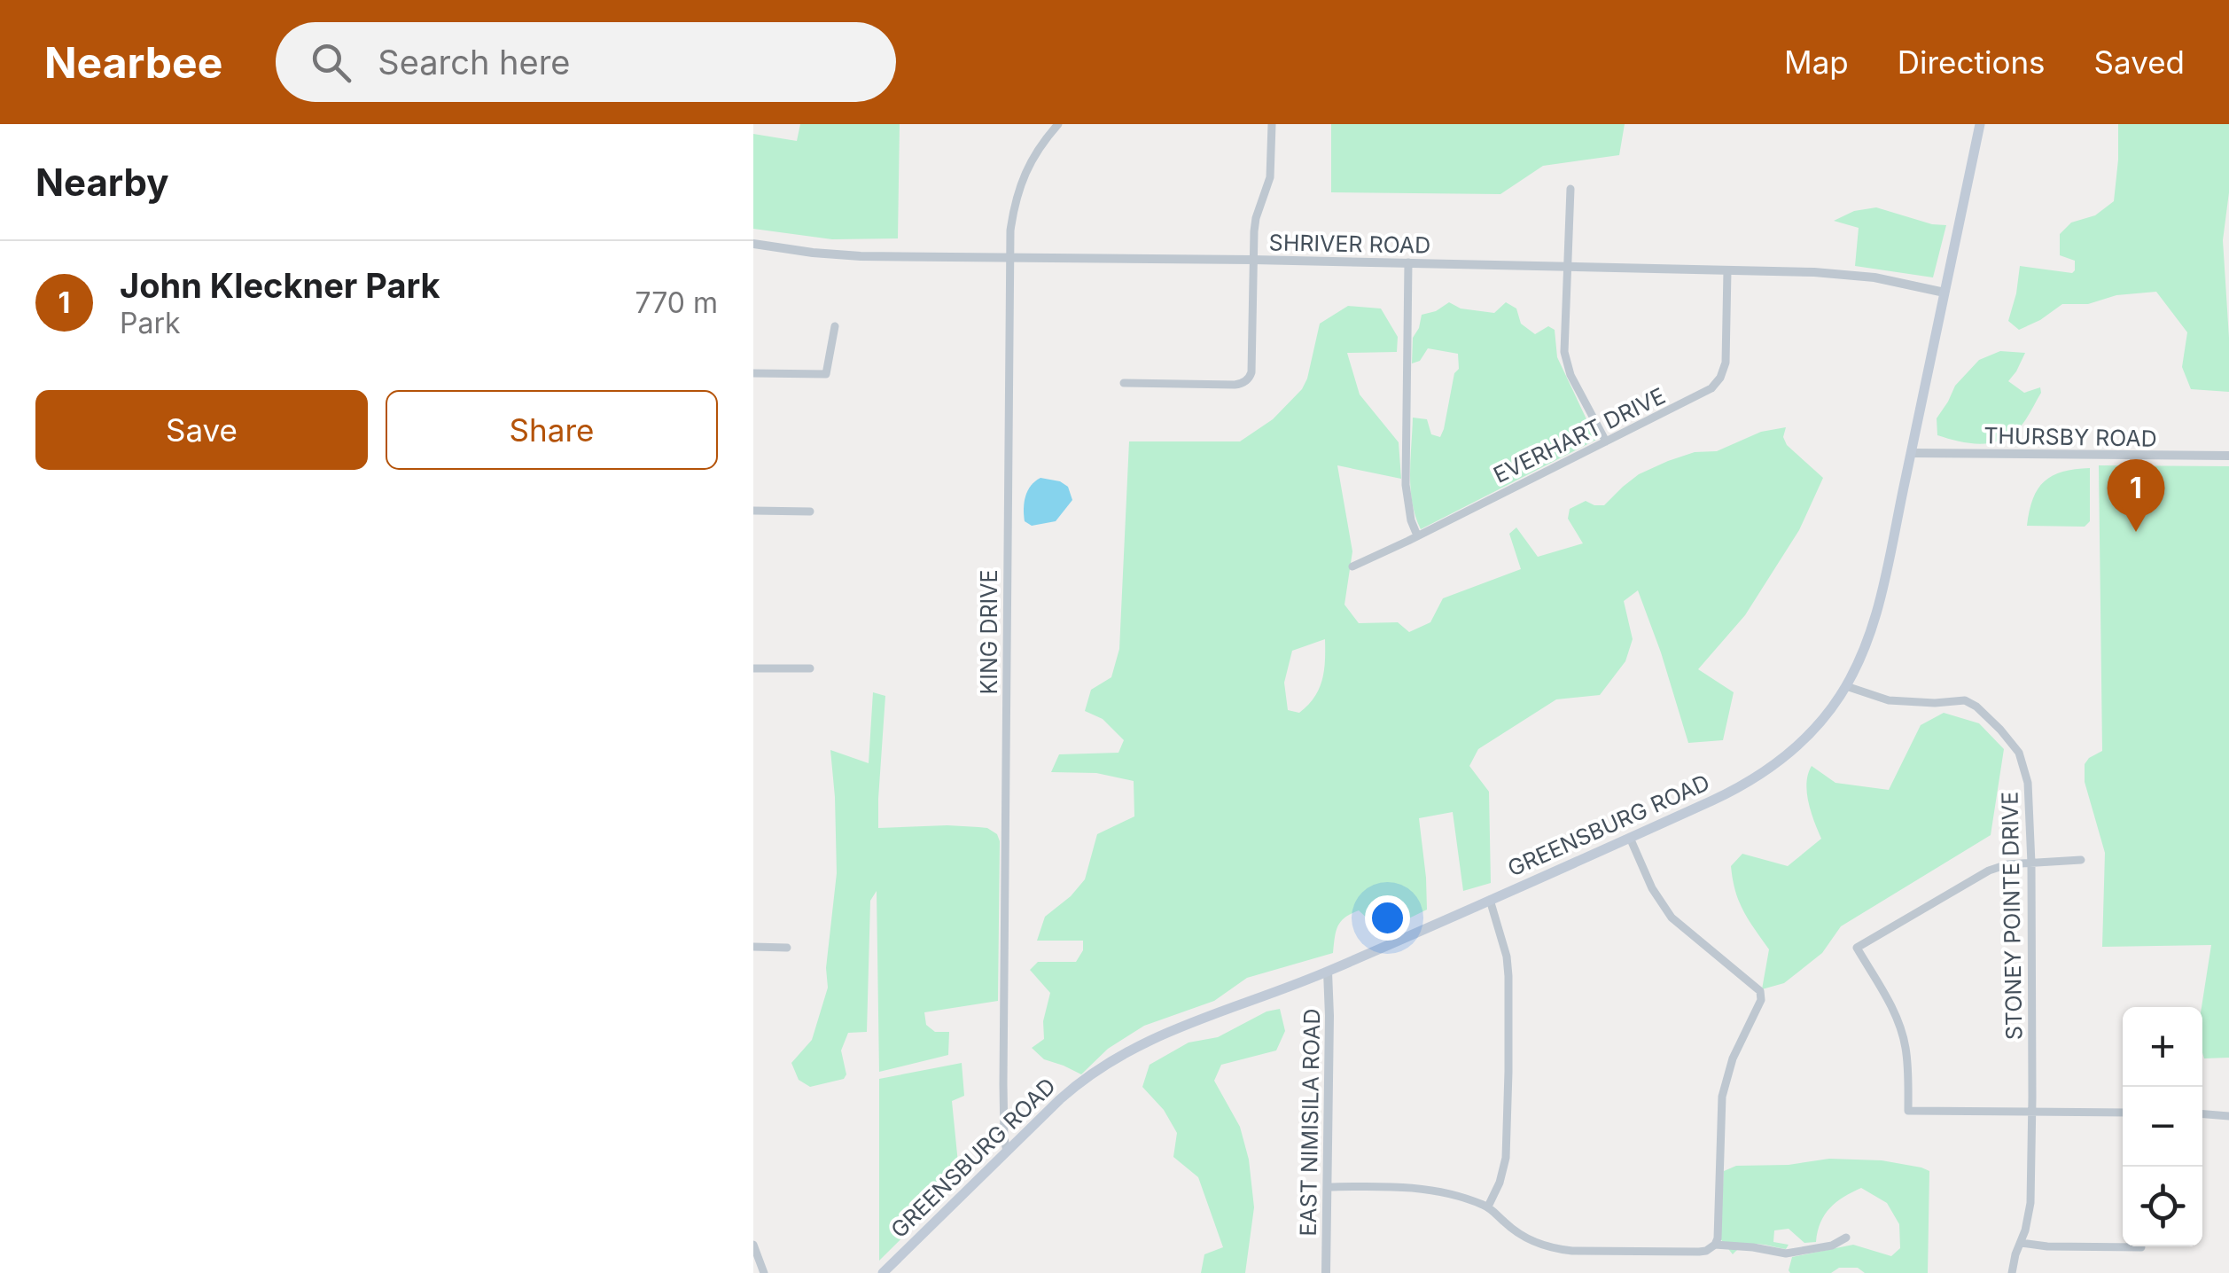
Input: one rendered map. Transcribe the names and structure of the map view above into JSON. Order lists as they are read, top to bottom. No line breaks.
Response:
{"streets":{"main road":["GREENSBURG ROAD"],"street":["SHRIVER ROAD","EVERHART DRIVE","THURSBY ROAD","KING DRIVE","STONEY POINTE DRIVE","EAST NIMISILA ROAD"]},"crossings":[["SHRIVER ROAD","EVERHART DRIVE"],["SHRIVER ROAD","KING DRIVE"],["SHRIVER ROAD","GREENSBURG ROAD"],["THURSBY ROAD","GREENSBURG ROAD"],["KING DRIVE","GREENSBURG ROAD"],["GREENSBURG ROAD","STONEY POINTE DRIVE"],["GREENSBURG ROAD","EAST NIMISILA ROAD"]],"page":{"header":"Nearbee","search":"Search here","nav":["Map","Directions","Saved"],"heading":"Nearby","list":[{"mark":"1","name":"John Kleckner Park","note":"Park","value":"770 m"}],"buttons":["Save","Share"],"pins":"1","map_buttons":["+","−"]}}
